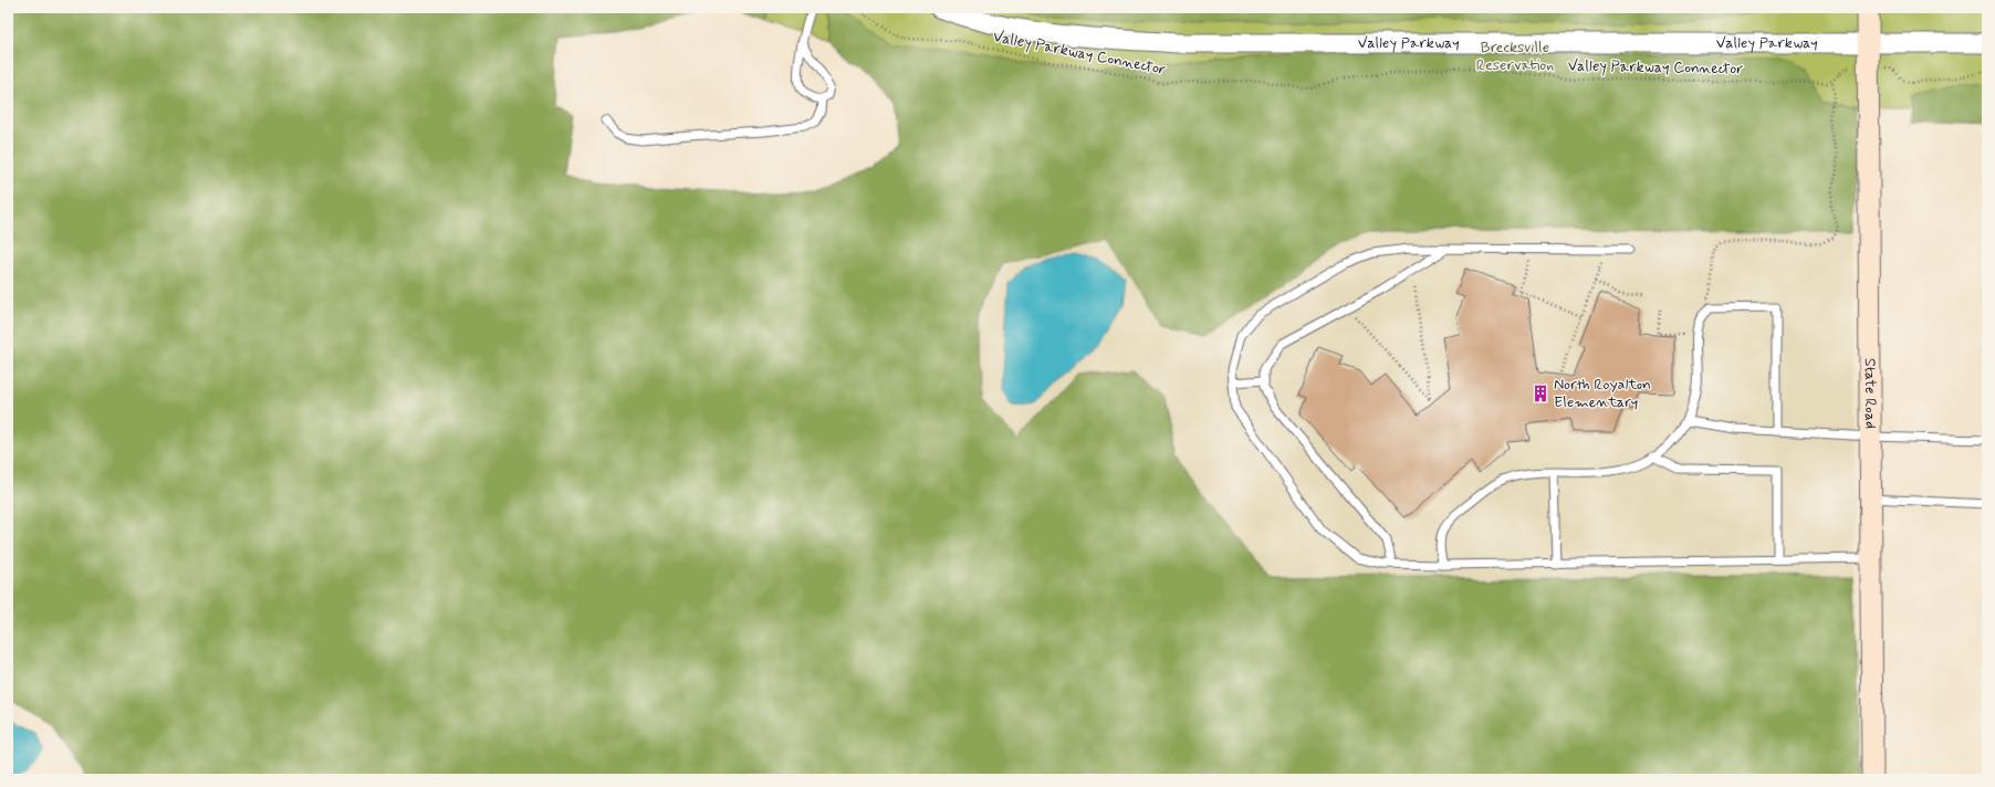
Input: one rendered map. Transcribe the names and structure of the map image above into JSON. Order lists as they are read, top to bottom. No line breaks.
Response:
{"streets":{"main road":["State Road"],"street":["Valley Parkway"],"path":["Valley Parkway Connector"]},"crossings":[["Valley Parkway","State Road"]],"parks":["Brecksville Reservation"],"places":{"building":["North Royalton Elementary"]}}
